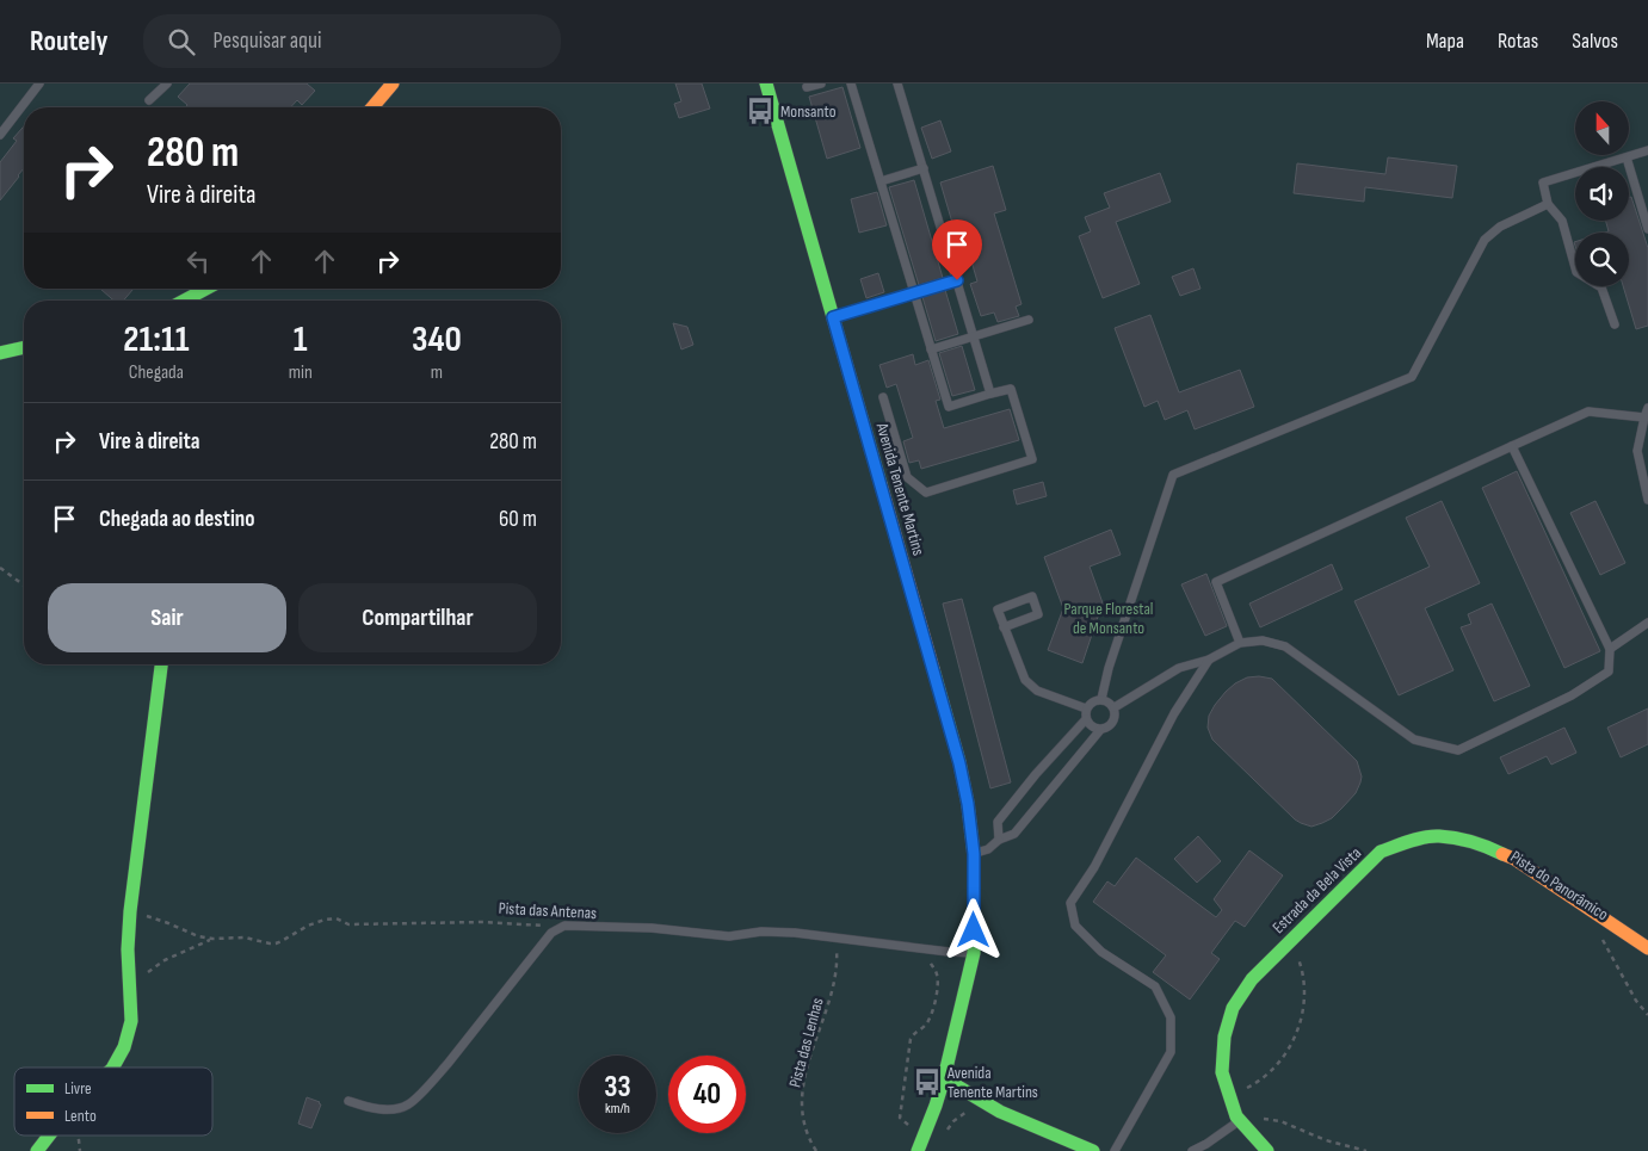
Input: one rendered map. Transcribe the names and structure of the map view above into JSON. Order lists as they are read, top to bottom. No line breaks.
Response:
{"streets":{"street":["Avenida Tenente Martins","Estrada da Bela Vista"],"lane":["Pista das Antenas"],"path":["Pista das Lenhas"]},"crossings":[["Avenida Tenente Martins","Pista das Antenas"],["Pista das Antenas","Pista das Lenhas"]],"parks":["Parque Florestal de Monsanto"],"places":{"bus stop":["Monsanto","Avenida Tenente Martins"]},"legend":["Livre","Lento"],"north":"top","page":{"header":"Routely","search":"Pesquisar aqui","nav":["Mapa","Rotas","Salvos"],"turn":["280 m","Vire à direita"],"eta":["21:11","Chegada","1","min","340","m"],"list":[{"name":"Vire à direita","value":"280 m"},{"name":"Chegada ao destino","value":"60 m"}],"buttons":["Sair","Compartilhar"],"speed":"33 km/h","limit":"40"}}
